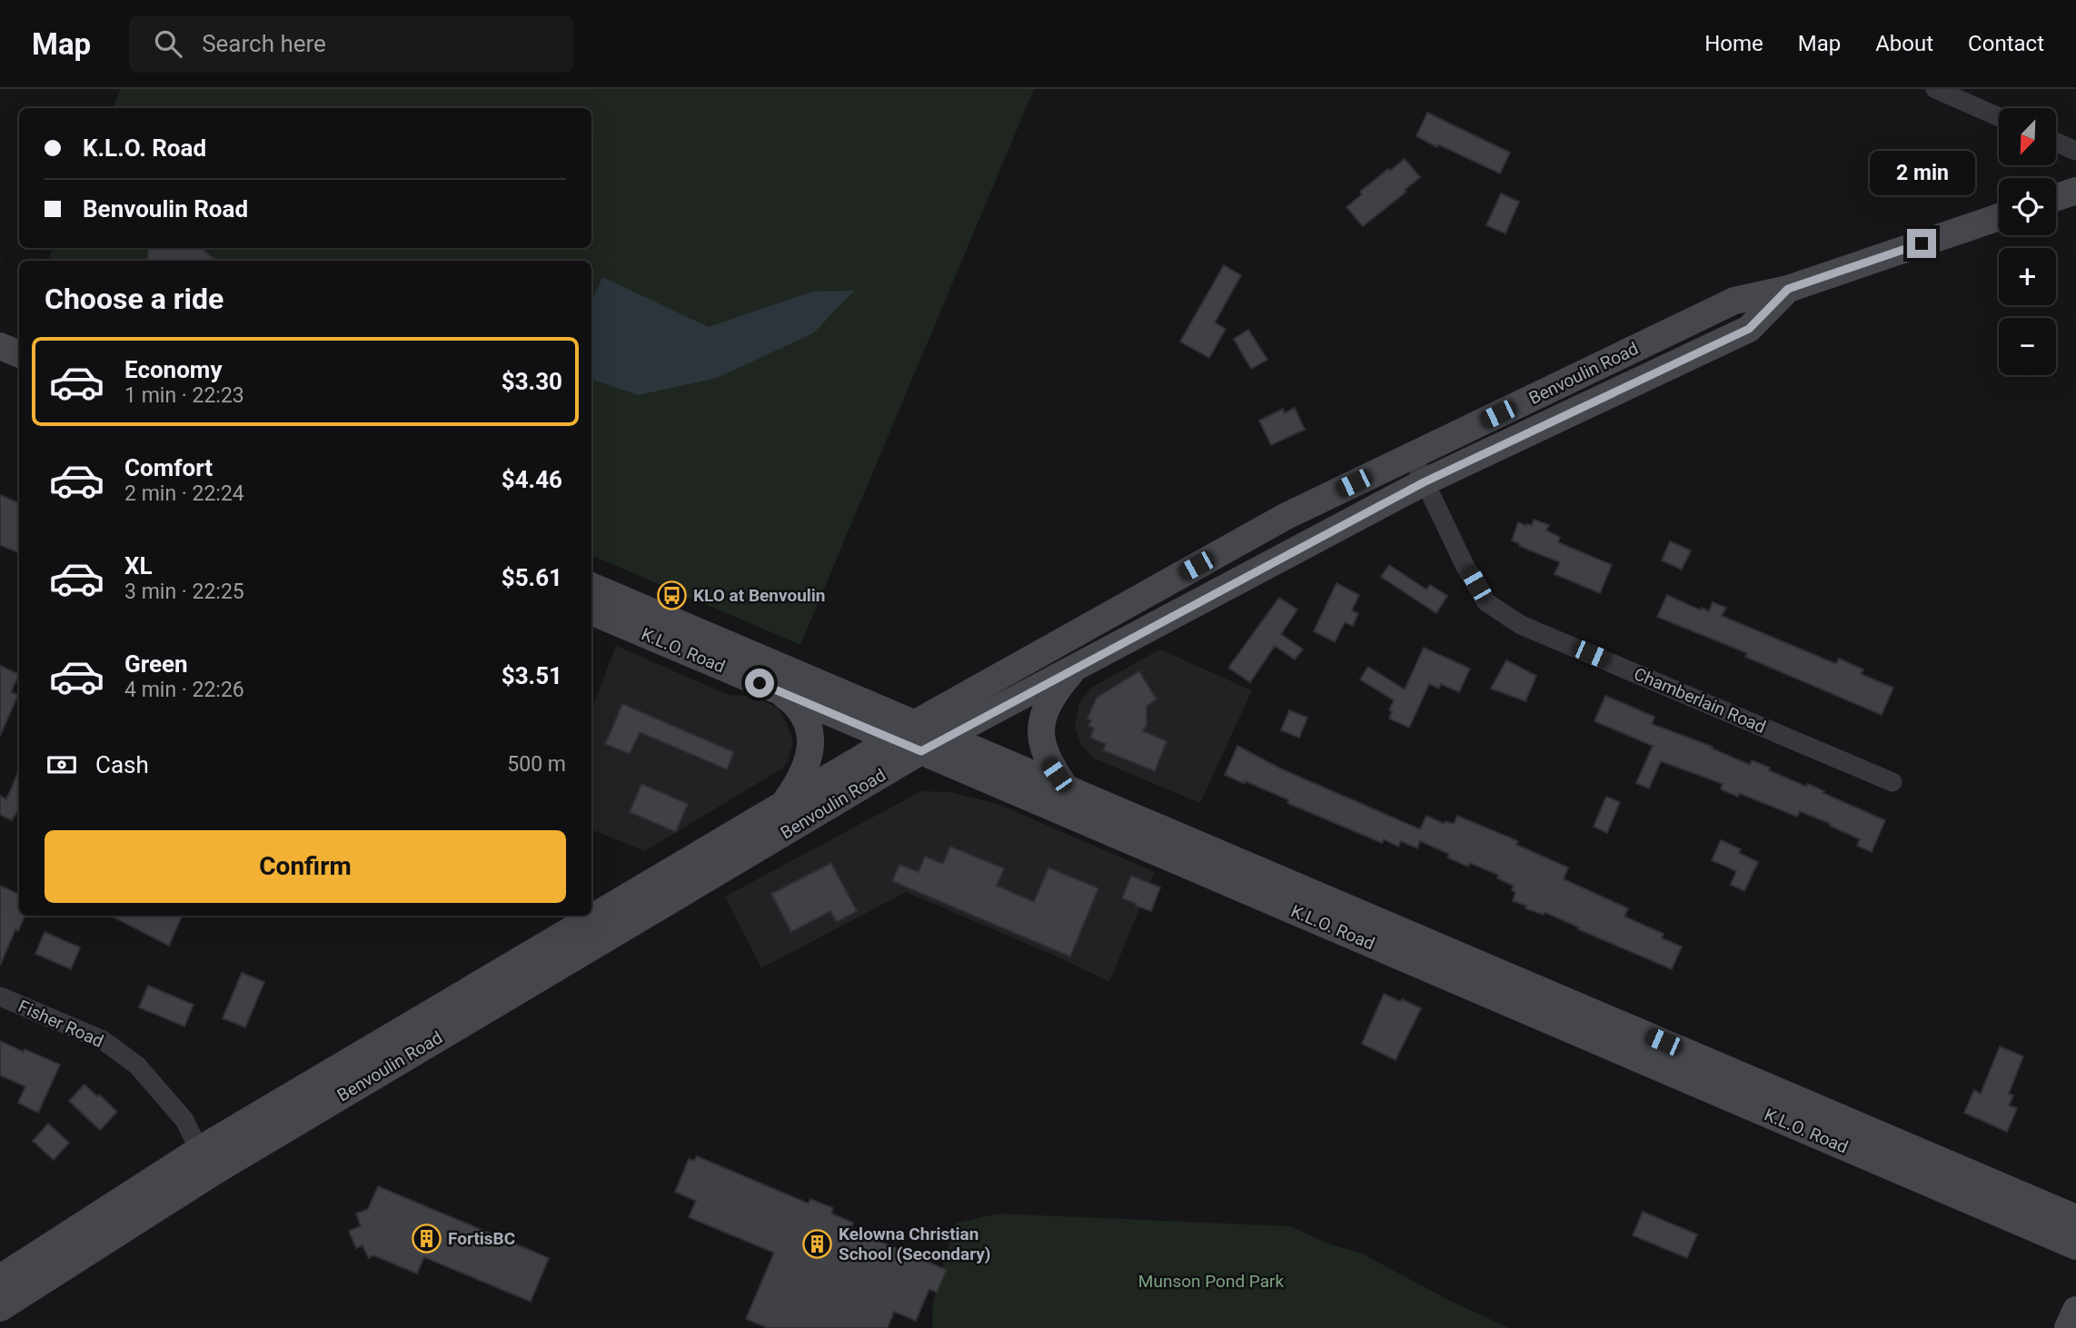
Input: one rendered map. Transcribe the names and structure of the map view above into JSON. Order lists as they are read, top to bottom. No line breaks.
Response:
{"streets":{"main road":["Benvoulin Road","K.L.O. Road"],"street":["Chamberlain Road","Fisher Road"]},"crossings":[["Benvoulin Road","K.L.O. Road"],["Benvoulin Road","Chamberlain Road"],["Benvoulin Road","Fisher Road"]],"parks":["Munson Pond Park"],"places":{"bus stop":["KLO at Benvoulin"],"building":["FortisBC","Kelowna Christian School (Secondary)"]},"north":"bottom left","page":{"header":"Map","search":"Search here","nav":["Home","Map","About","Contact"],"map_buttons":["+","−"],"banner":["K.L.O. Road","Benvoulin Road"],"bubble":"2 min","heading":"Choose a ride","list":[{"name":"Economy","note":"1 min · 22:23","value":"$3.30"},{"name":"Comfort","note":"2 min · 22:24","value":"$4.46"},{"name":"XL","note":"3 min · 22:25","value":"$5.61"},{"name":"Green","note":"4 min · 22:26","value":"$3.51"}],"pay":["Cash","500 m"],"buttons":"Confirm"}}
